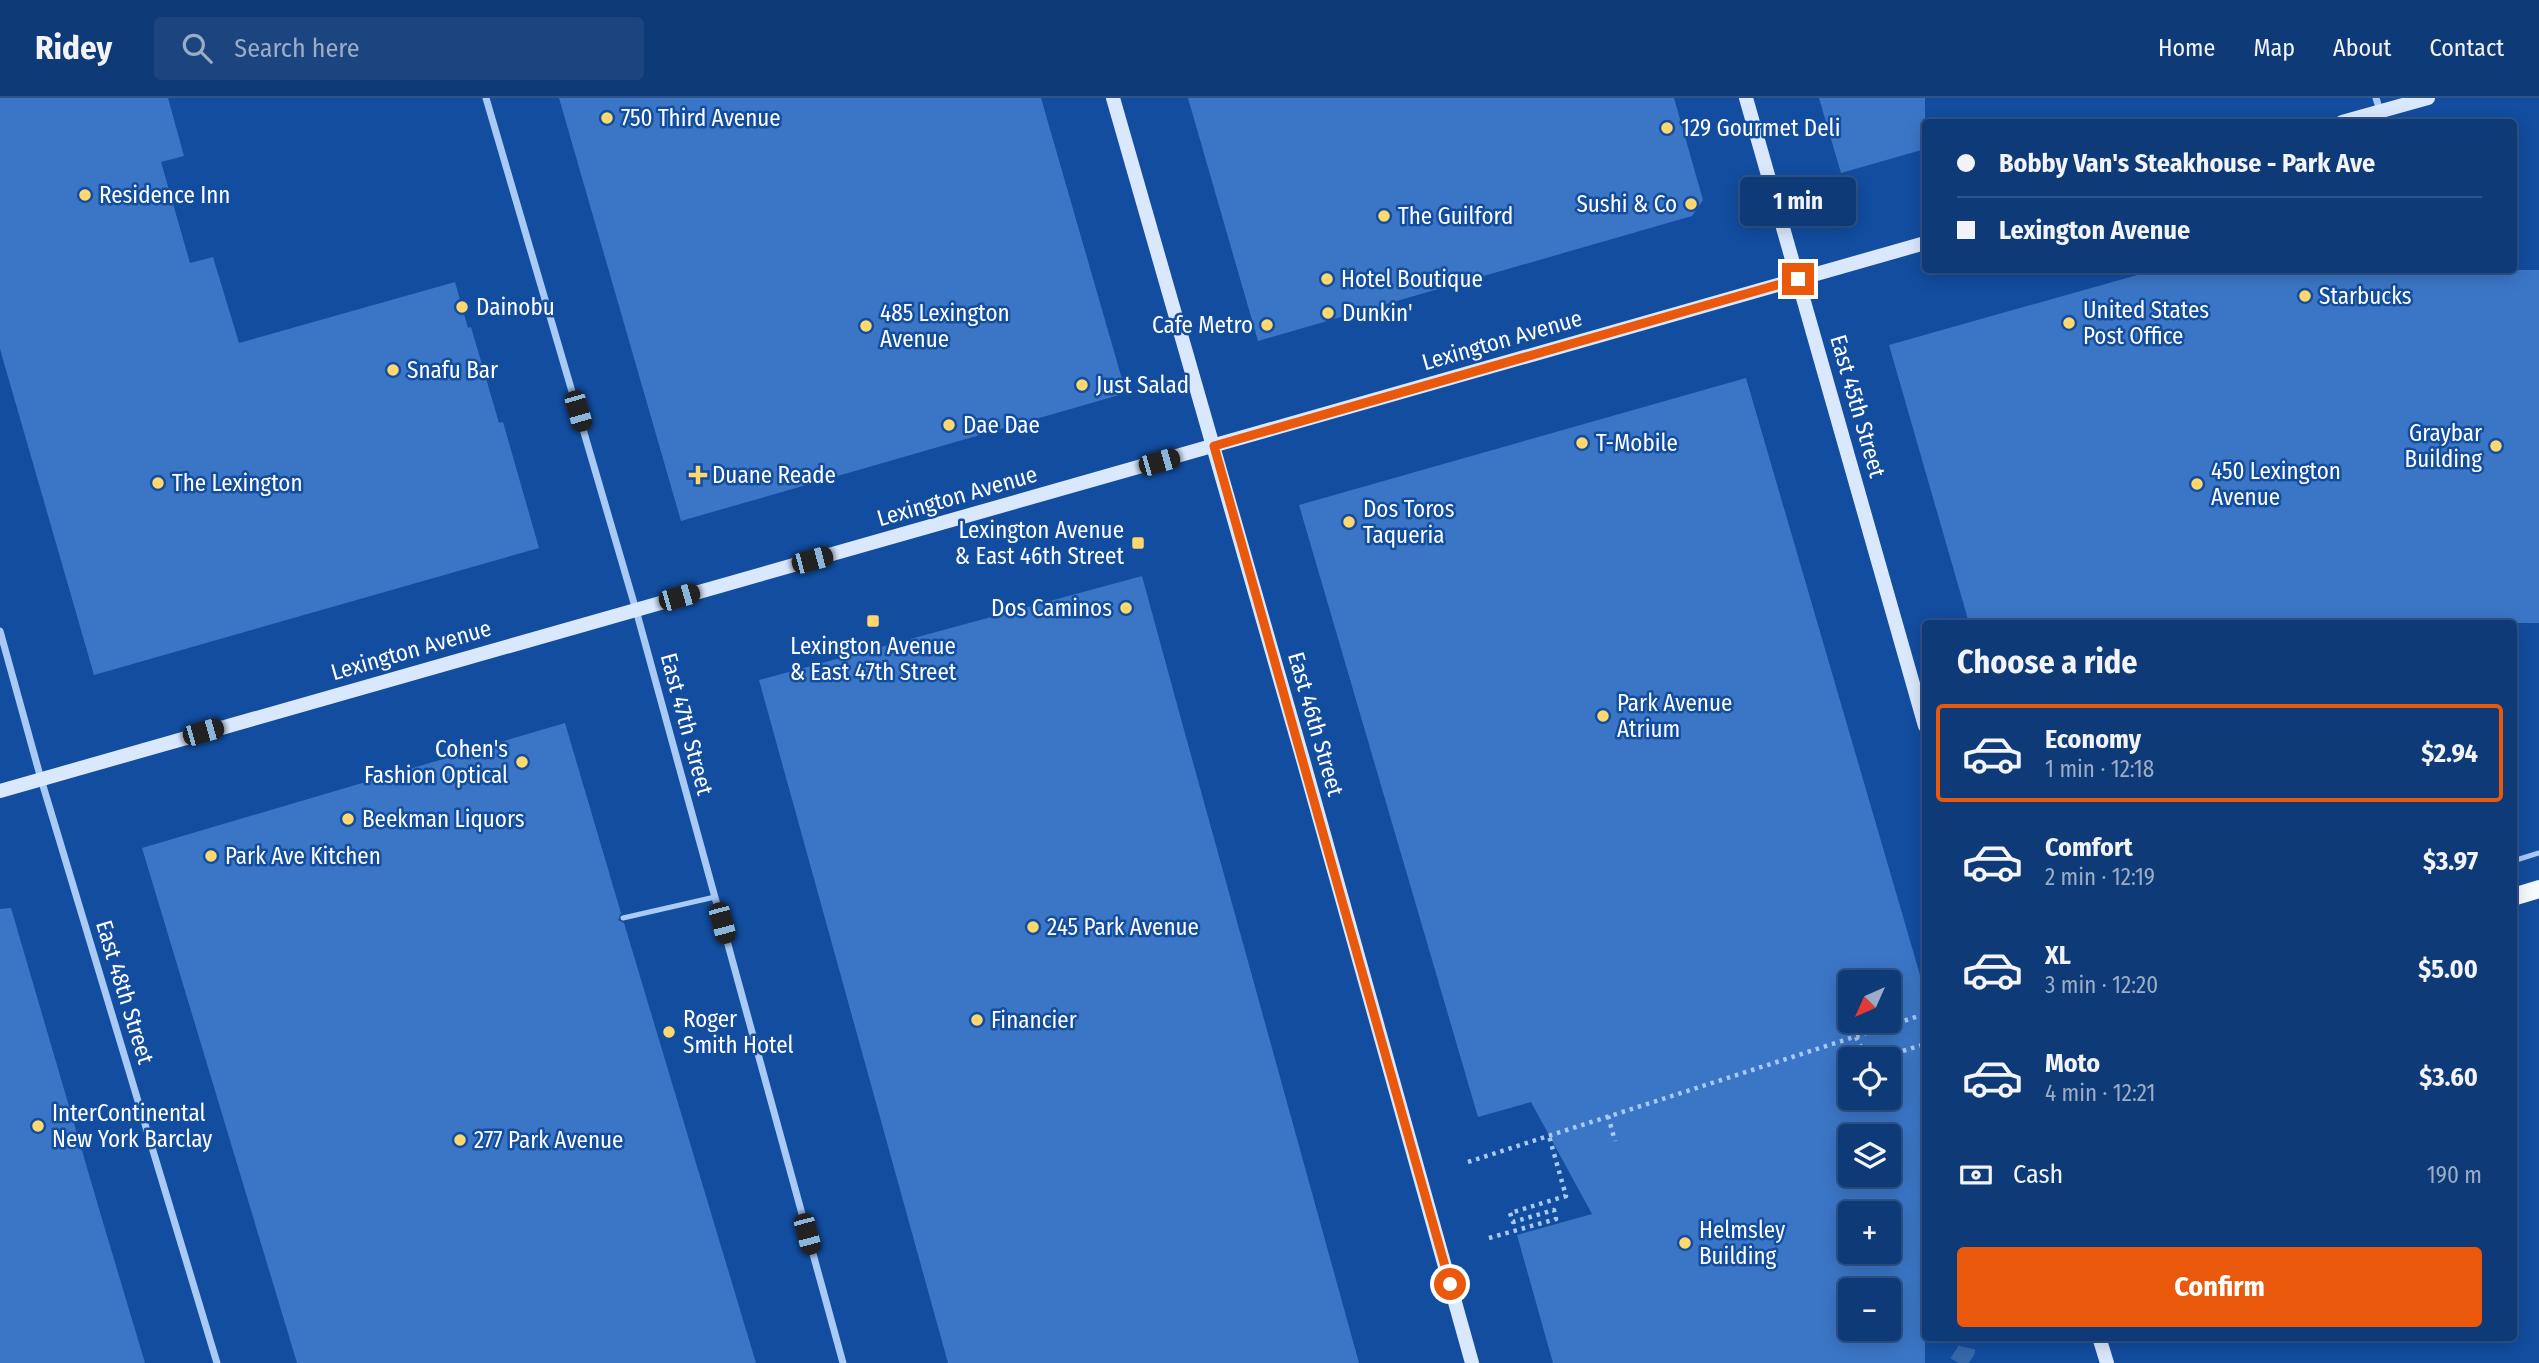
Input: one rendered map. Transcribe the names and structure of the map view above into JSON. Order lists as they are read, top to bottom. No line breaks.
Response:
{"streets":{"main road":["Lexington Avenue","East 45th Street","East 46th Street"],"street":["East 47th Street","East 48th Street"]},"crossings":[["Lexington Avenue","East 45th Street"],["Lexington Avenue","East 47th Street"],["Lexington Avenue","East 46th Street"],["Lexington Avenue","East 48th Street"]],"places":{"other":["750 Third Avenue","129 Gourmet Deli","Residence Inn","Sushi & Co","The Guilford","Hotel Boutique","Starbucks","Dainobu","Dunkin'","United States Post Office","Cafe Metro","485 Lexington Avenue","Snafu Bar","Just Salad","Dae Dae","T-Mobile","Graybar Building","The Lexington","450 Lexington Avenue","Dos Toros Taqueria","Dos Caminos","Park Avenue Atrium","Cohen's Fashion Optical","Beekman Liquors","Park Ave Kitchen","245 Park Avenue","Financier","Roger Smith Hotel","InterContinental New York Barclay","277 Park Avenue","Helmsley Building"],"health":["Duane Reade"],"transit":["Lexington Avenue & East 46th Street","Lexington Avenue & East 47th Street"]},"north":"bottom left","page":{"header":"Ridey","search":"Search here","nav":["Home","Map","About","Contact"],"banner":["Bobby Van's Steakhouse - Park Ave","Lexington Avenue"],"bubble":"1 min","heading":"Choose a ride","list":[{"name":"Economy","note":"1 min · 12:18","value":"$2.94"},{"name":"Comfort","note":"2 min · 12:19","value":"$3.97"},{"name":"XL","note":"3 min · 12:20","value":"$5.00"},{"name":"Moto","note":"4 min · 12:21","value":"$3.60"}],"map_buttons":["+","−"],"pay":["Cash","190 m"],"buttons":"Confirm"}}
